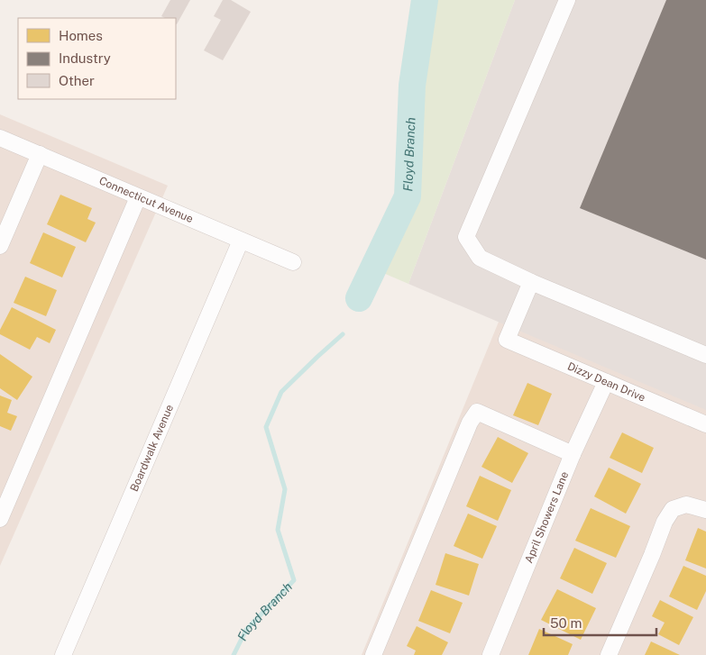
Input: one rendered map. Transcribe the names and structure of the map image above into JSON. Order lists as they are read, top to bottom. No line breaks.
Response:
{"streets":{"street":["Connecticut Avenue","Dizzy Dean Drive","Boardwalk Avenue","April Showers Lane"]},"crossings":[["Connecticut Avenue","Boardwalk Avenue"],["Dizzy Dean Drive","April Showers Lane"]],"water":["Floyd Branch"],"legend":["Homes","Industry","Other"],"scale_bar":"50 m"}
